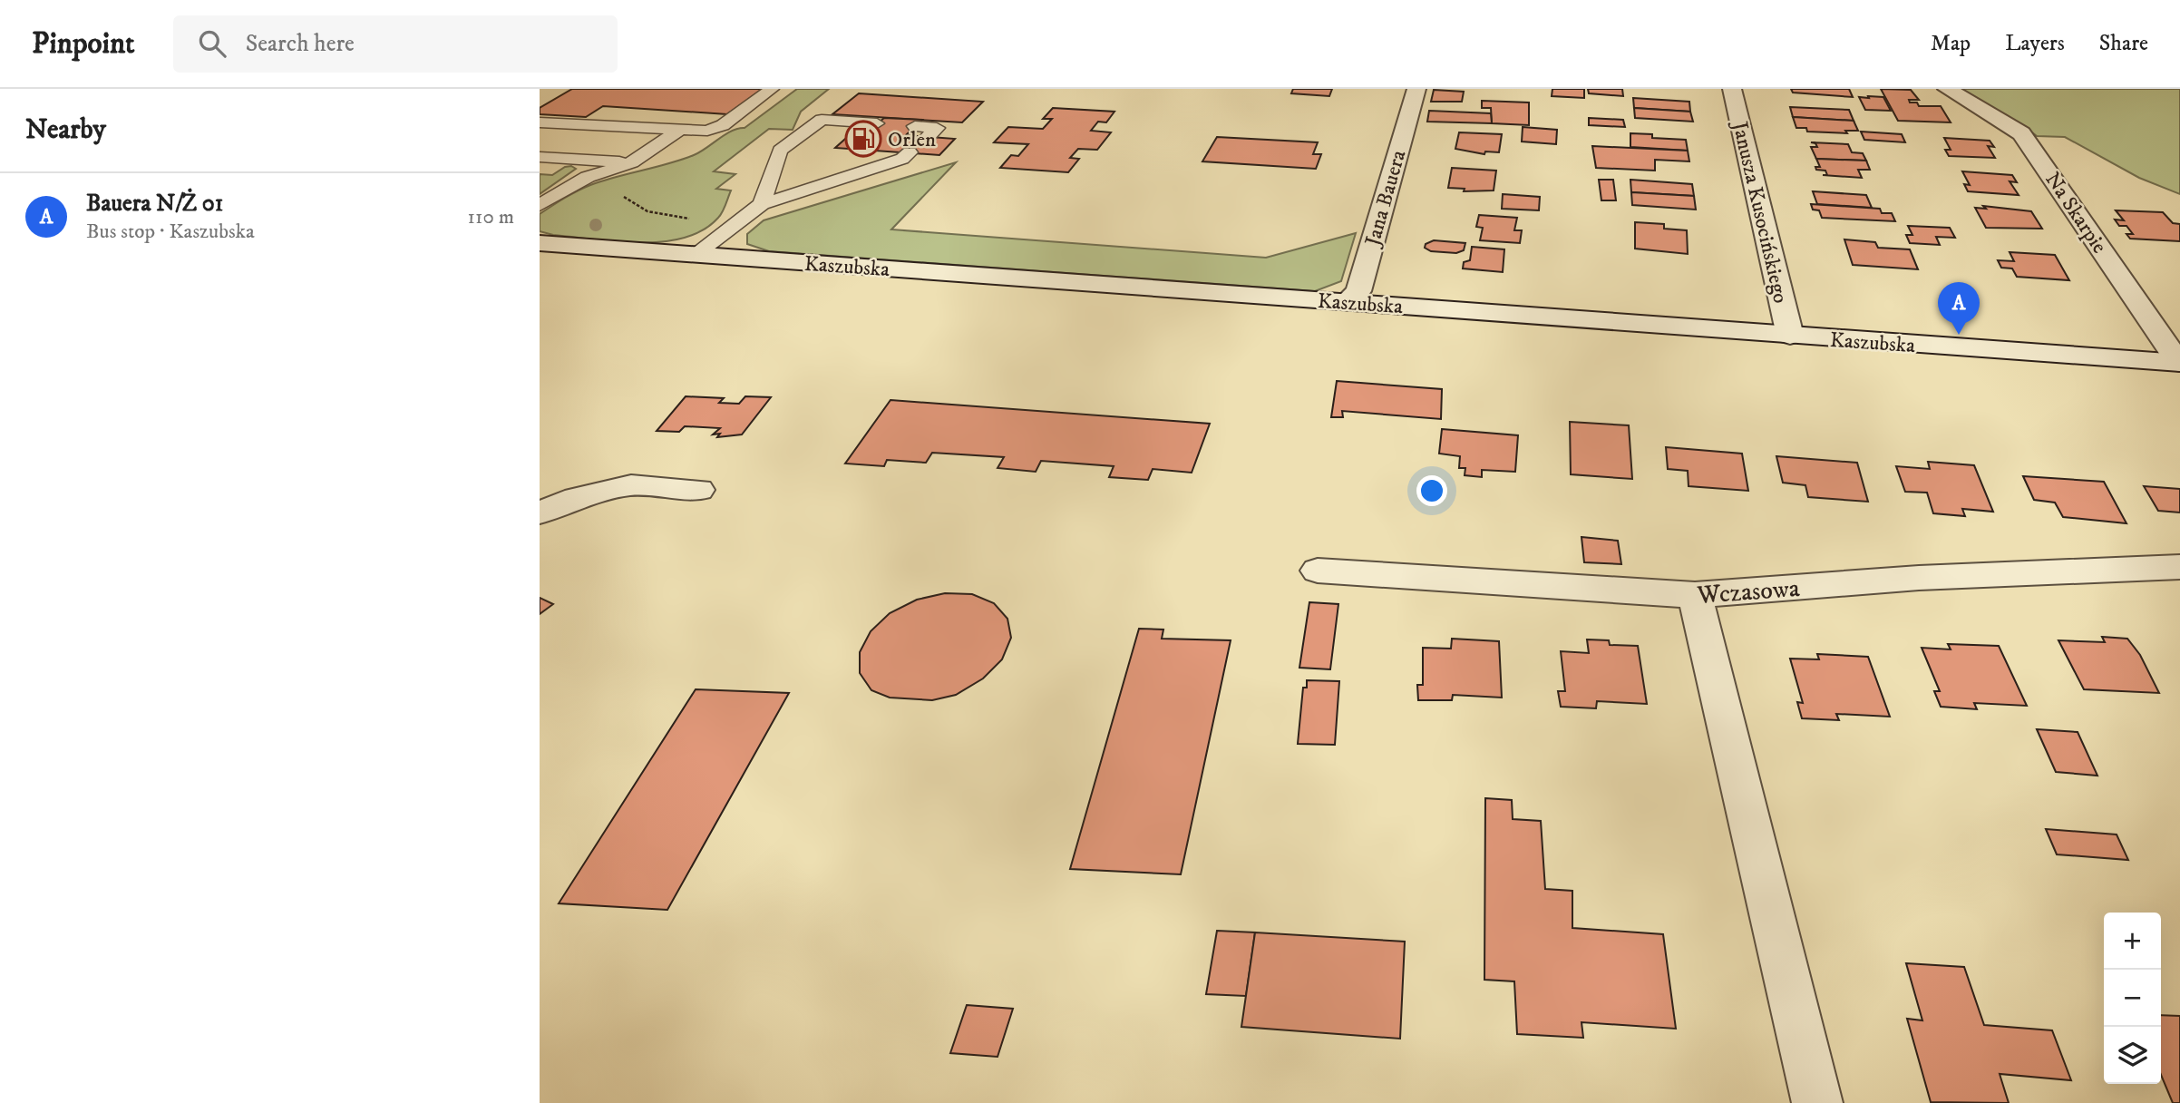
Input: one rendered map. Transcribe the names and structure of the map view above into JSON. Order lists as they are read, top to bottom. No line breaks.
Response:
{"streets":{"street":["Jana Bauera","Janusza Kusocińskiego","Na Skarpie","Kaszubska","Wczasowa"]},"crossings":[["Jana Bauera","Kaszubska"],["Janusza Kusocińskiego","Kaszubska"],["Na Skarpie","Kaszubska"]],"places":{"fuel station":["Orlen"]},"page":{"header":"Pinpoint","search":"Search here","nav":["Map","Layers","Share"],"heading":"Nearby","list":[{"mark":"A","name":"Bauera N/Ż 01","note":"Bus stop · Kaszubska","value":"110 m"}],"pins":"A","map_buttons":["+","−"]}}
